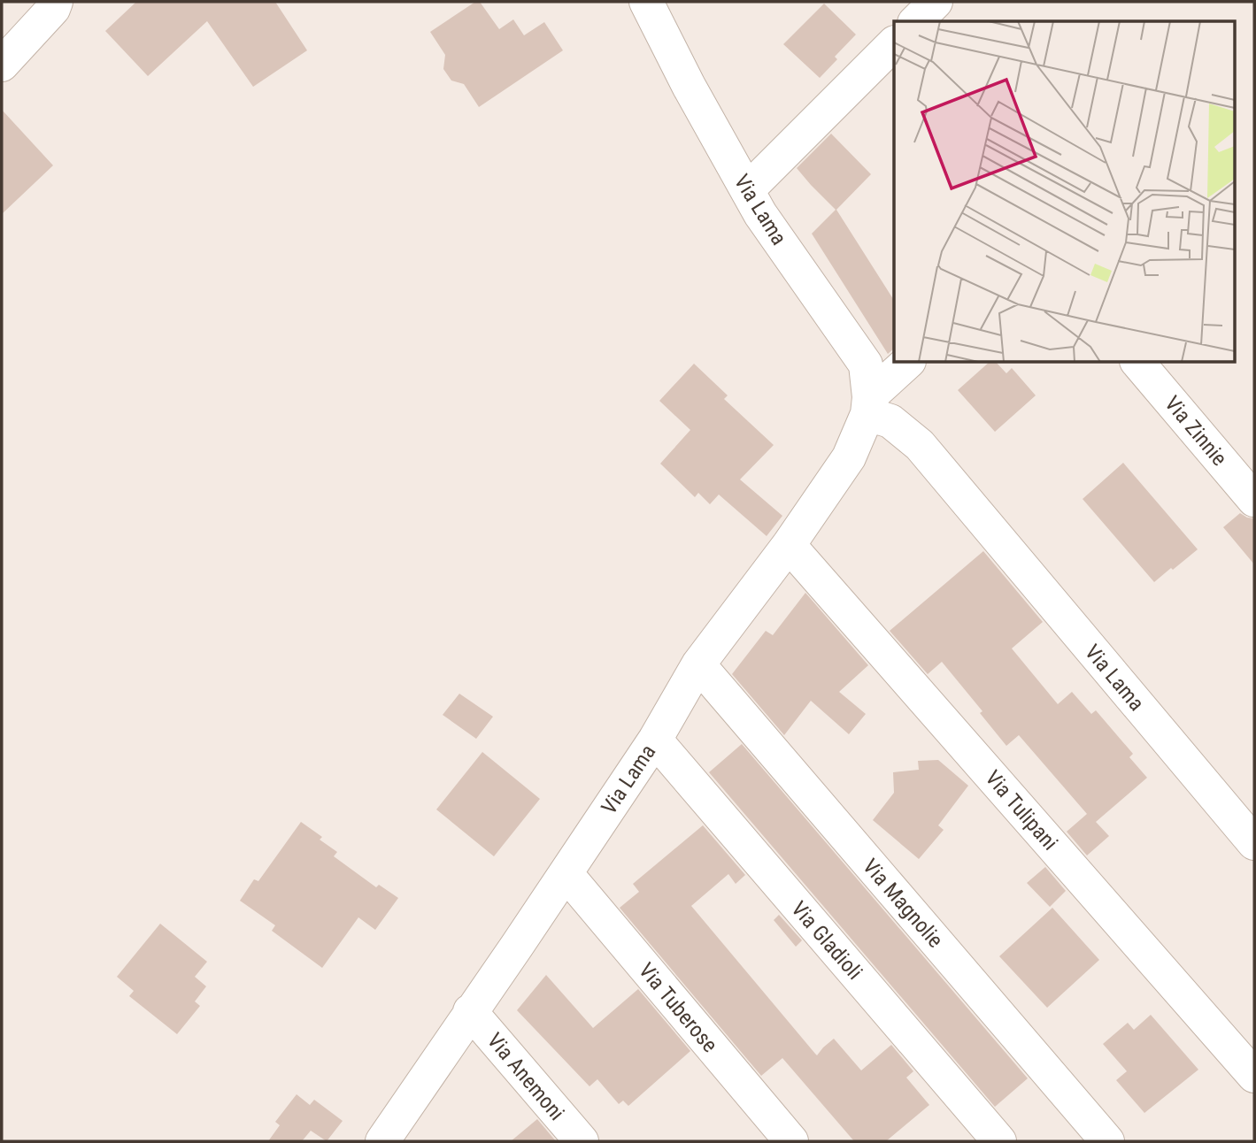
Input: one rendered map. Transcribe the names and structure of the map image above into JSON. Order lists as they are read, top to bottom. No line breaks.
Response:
{"streets":{"street":["Via Lama","Via Zinnie","Via Tulipani","Via Magnolie","Via Gladioli","Via Tuberose","Via Anemoni"]},"crossings":[["Via Lama","Via Tulipani"],["Via Lama","Via Magnolie"],["Via Lama","Via Gladioli"],["Via Lama","Via Tuberose"],["Via Lama","Via Anemoni"]]}
